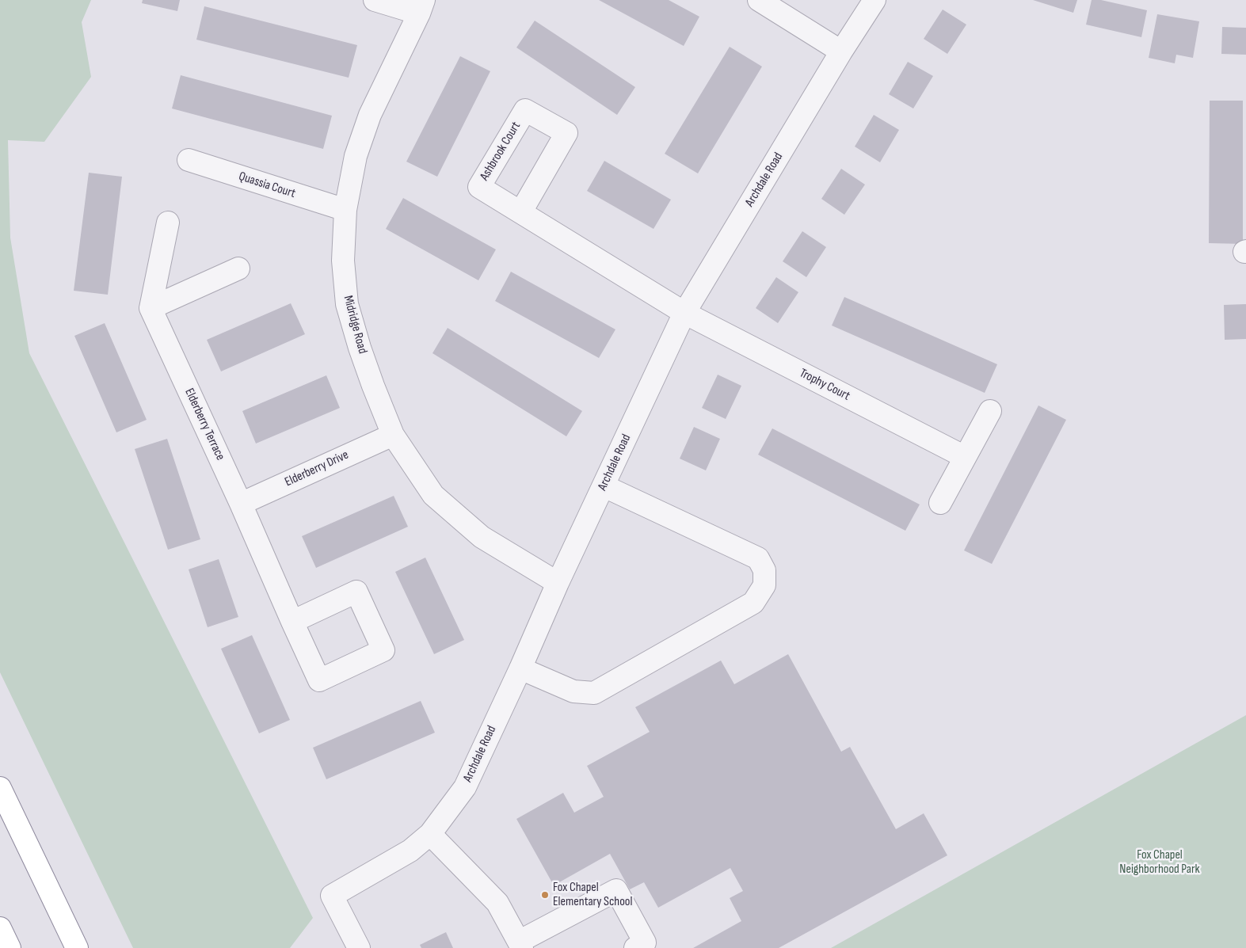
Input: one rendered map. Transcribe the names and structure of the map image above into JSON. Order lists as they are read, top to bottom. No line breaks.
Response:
{"streets":{"street":["Ashbrook Court","Archdale Road","Quassia Court","Midridge Road","Trophy Court","Elderberry Terrace","Elderberry Drive"]},"crossings":[["Ashbrook Court","Archdale Road"],["Ashbrook Court","Trophy Court"],["Archdale Road","Midridge Road"],["Archdale Road","Trophy Court"],["Quassia Court","Midridge Road"],["Midridge Road","Elderberry Drive"],["Elderberry Terrace","Elderberry Drive"]],"parks":["Fox Chapel Neighborhood Park"],"places":["Fox Chapel Elementary School"]}
